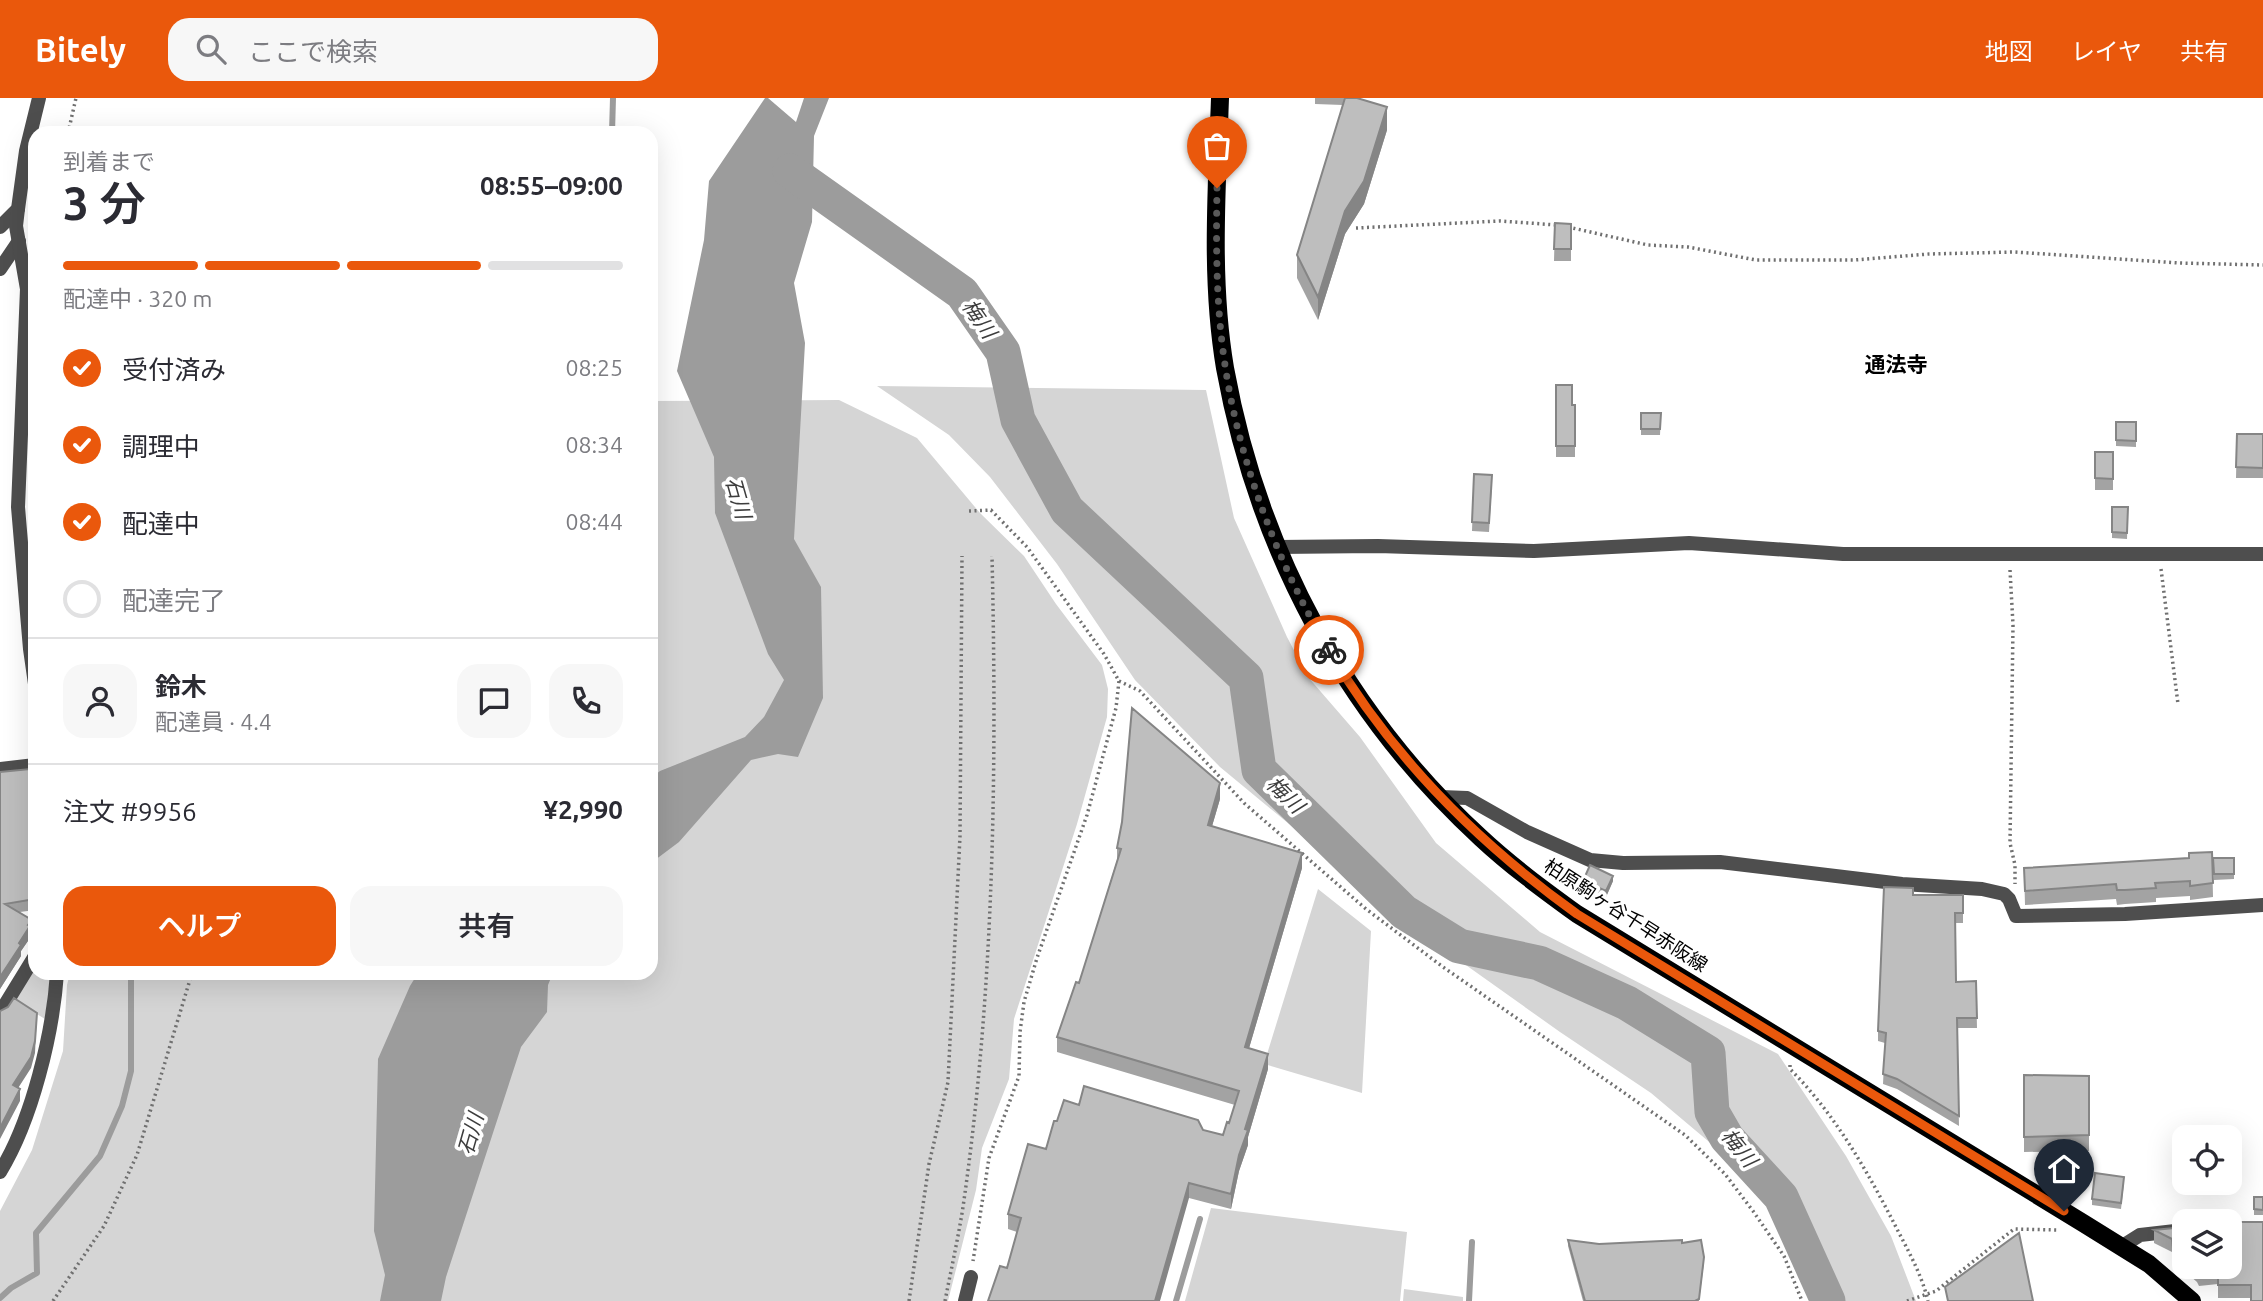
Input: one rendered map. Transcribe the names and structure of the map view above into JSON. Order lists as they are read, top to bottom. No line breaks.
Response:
{"streets":{"main road":["柏原駒ヶ谷千早赤阪線"]},"districts":["通法寺"],"water":["梅川","石川"],"page":{"header":"Bitely","search":"ここで検索","nav":["地図","レイヤ","共有"],"heading":["3 分","到着まで","08:55–09:00"],"panel":["鈴木","配達員 · 4.4","注文 #9956","¥2,990"],"bar":"配達中 · 320 m","list":[["受付済み","08:25"],["調理中","08:34"],["配達中","08:44"],"配達完了"],"buttons":["ヘルプ","共有"]}}
